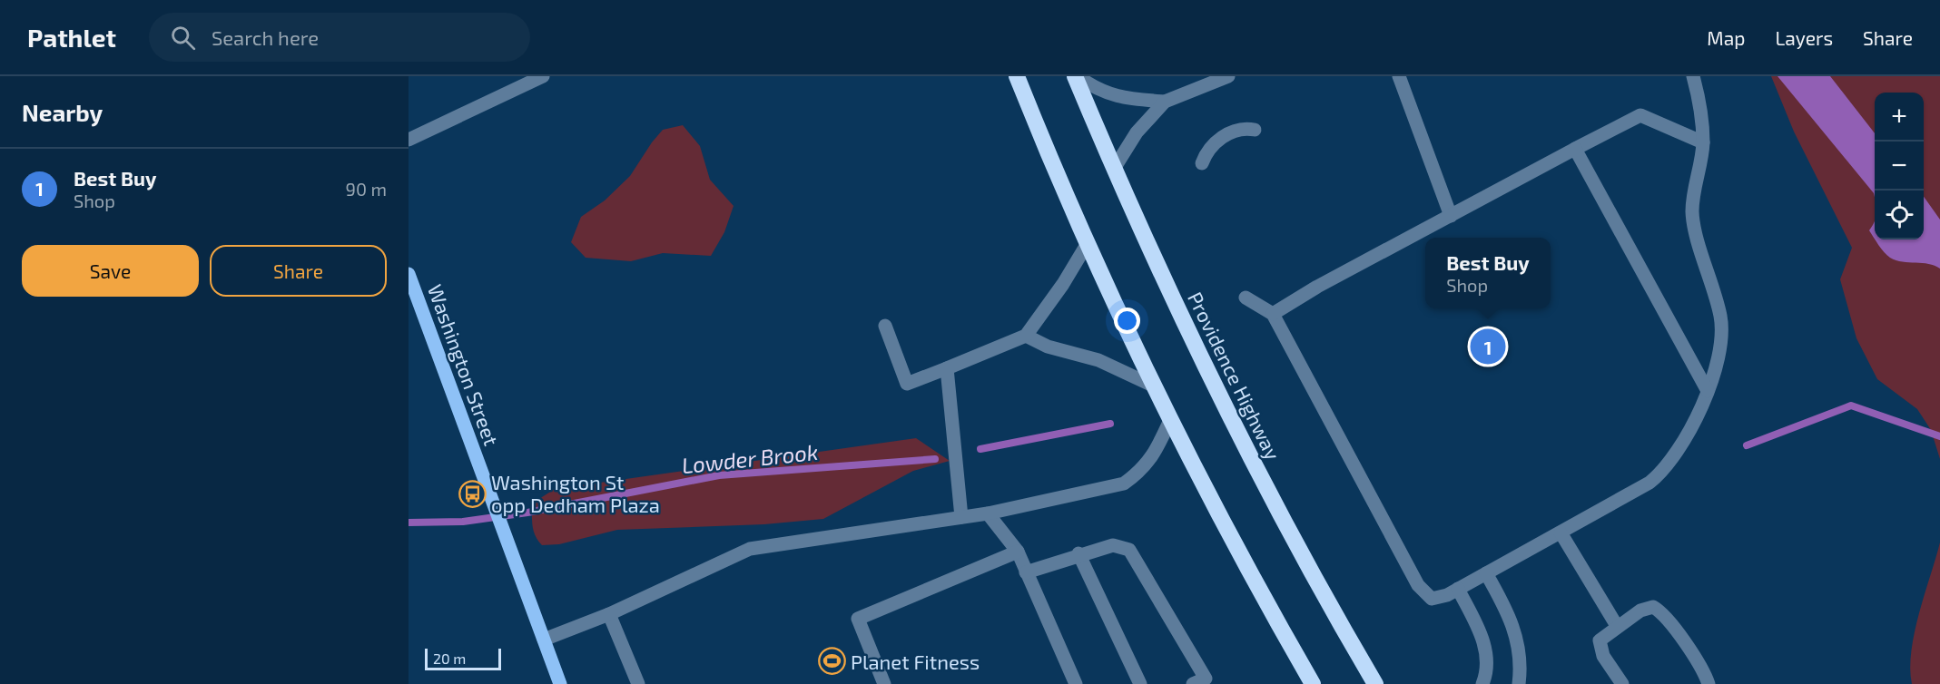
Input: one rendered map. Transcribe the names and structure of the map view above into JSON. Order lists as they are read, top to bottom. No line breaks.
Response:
{"streets":{"highway":["Providence Highway"],"main road":["Washington Street"]},"water":["Lowder Brook"],"places":{"bus stop":["Washington St opp Dedham Plaza"],"sports":["Planet Fitness"]},"scale_bar":"20 m","page":{"header":"Pathlet","search":"Search here","nav":["Map","Layers","Share"],"heading":"Nearby","map_buttons":["+","−"],"list":[{"mark":"1","name":"Best Buy","note":"Shop","value":"90 m"}],"buttons":["Save","Share"],"popup":["Best Buy","Shop"],"pins":"1","scale":"20 m"}}
